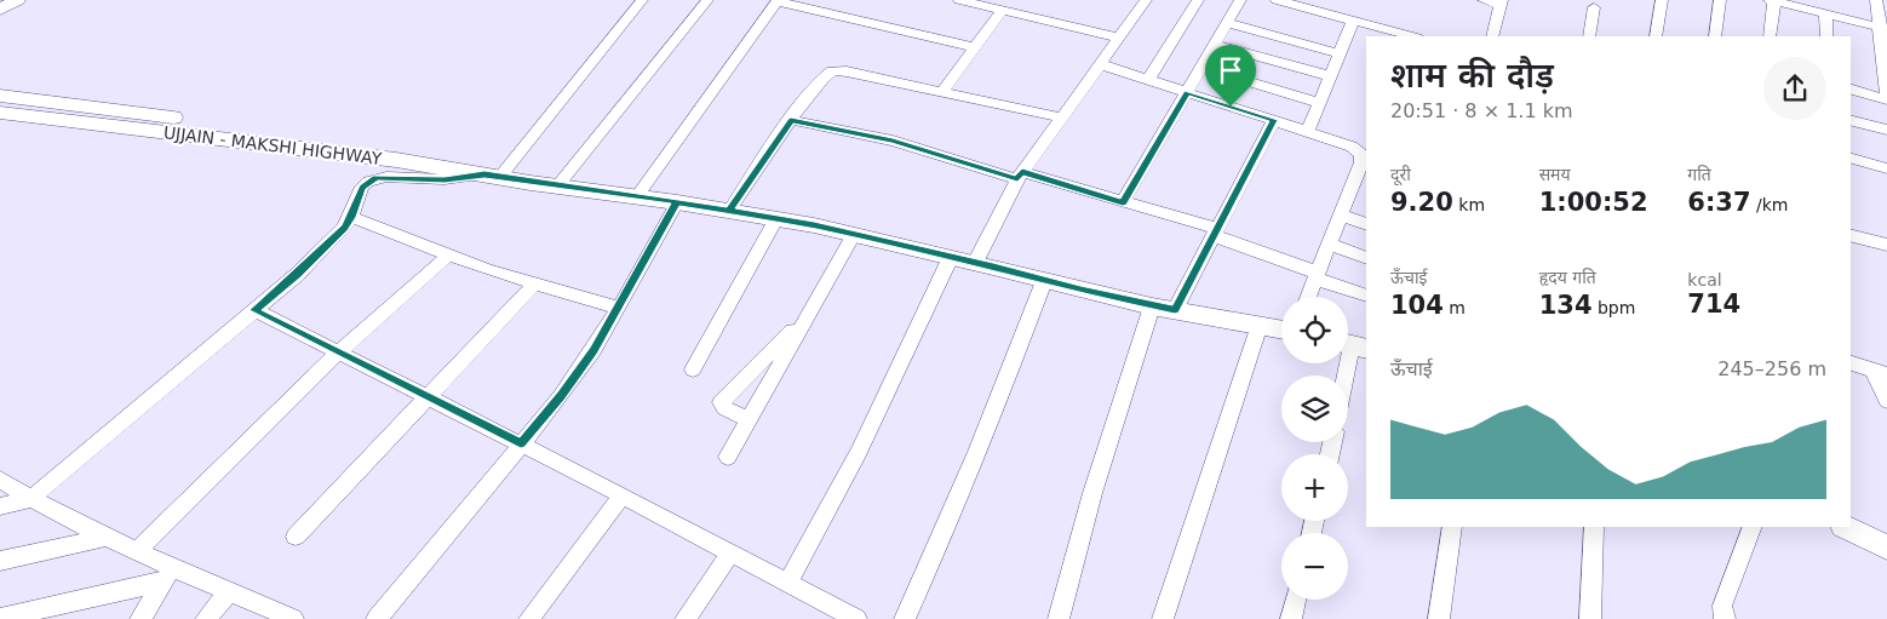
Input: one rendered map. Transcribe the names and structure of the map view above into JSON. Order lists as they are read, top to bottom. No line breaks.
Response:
{"streets":{"main road":["UJJAIN - MAKSHI HIGHWAY"]},"page":{"heading":["शाम की दौड़","20:51 · 8 × 1.1 km"],"stats":[["दूरी","9.20 km"],["समय","1:00:52"],["गति","6:37 /km"],["ऊँचाई","104 m"],["हृदय गति","134 bpm"],["kcal","714"]],"map_buttons":["+","−"],"chart":["ऊँचाई","245–256 m"]}}
